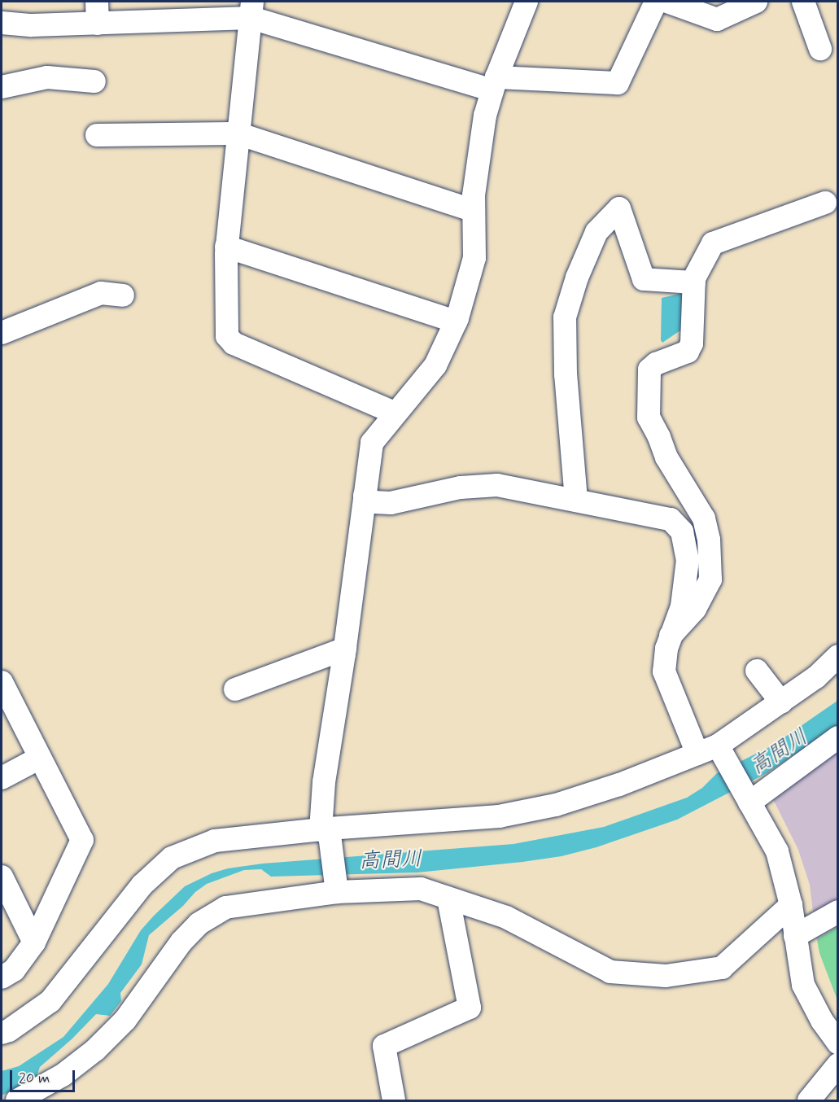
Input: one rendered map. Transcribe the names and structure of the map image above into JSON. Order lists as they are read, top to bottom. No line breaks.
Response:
{"water":["高間川"],"scale_bar":"20 m"}
